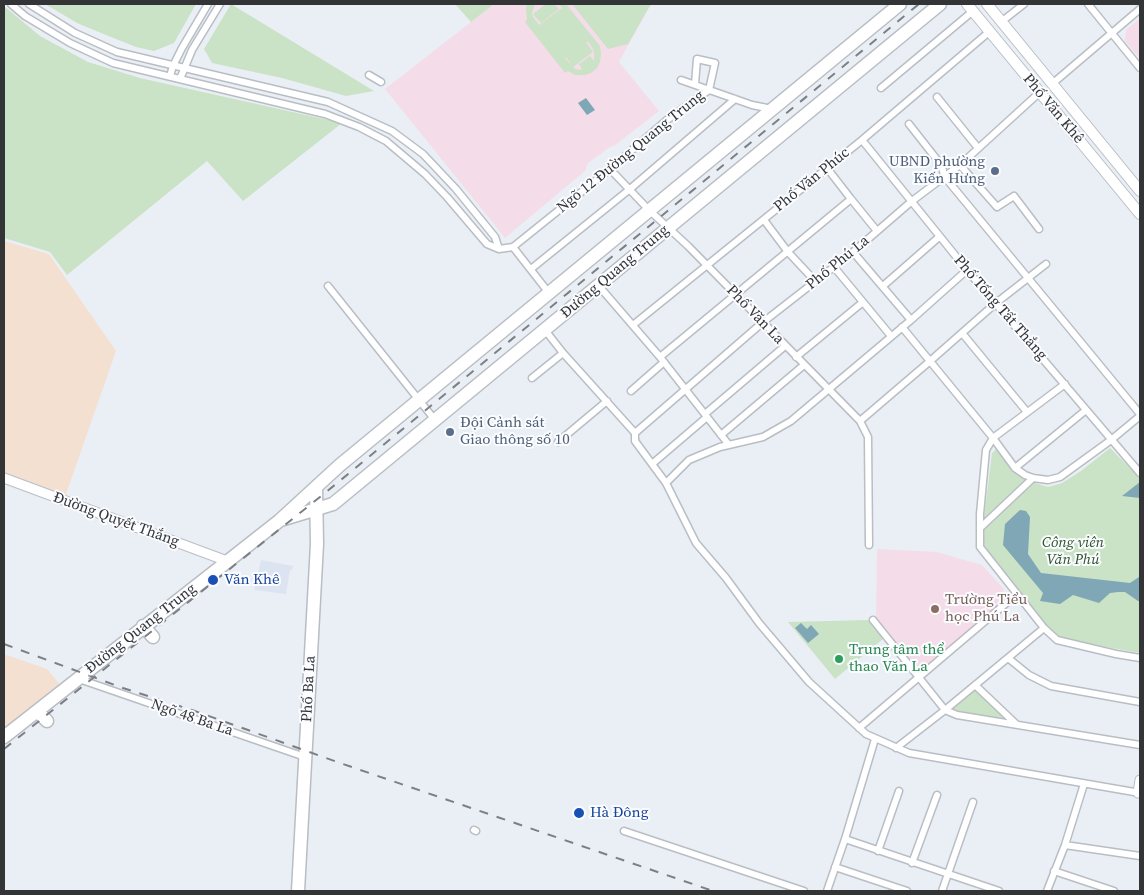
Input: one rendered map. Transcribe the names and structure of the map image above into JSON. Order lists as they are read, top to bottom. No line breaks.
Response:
{"streets":{"highway":["Đường Quang Trung","Phố Ba La"],"main road":["Phố Văn Khê"],"street":["Ngõ 12 Đường Quang Trung","Phố Văn Phúc","Phố Phú La","Phố Tống Tất Thắng","Phố Văn La","Đường Quyết Thắng","Ngõ 48 Ba La"]},"crossings":[["Phố Văn Khê","Phố Văn Phúc"],["Phố Văn Khê","Phố Phú La"],["Ngõ 12 Đường Quang Trung","Đường Quang Trung"],["Ngõ 12 Đường Quang Trung","Phố Văn La"],["Phố Văn Phúc","Phố Tống Tất Thắng"],["Phố Văn Phúc","Phố Văn La"],["Phố Phú La","Phố Tống Tất Thắng"],["Phố Phú La","Phố Văn La"],["Đường Quang Trung","Phố Văn La"],["Đường Quang Trung","Đường Quyết Thắng"],["Đường Quang Trung","Phố Ba La"],["Đường Quang Trung","Ngõ 48 Ba La"],["Phố Ba La","Ngõ 48 Ba La"]],"parks":["Công viên Văn Phú"],"places":["UBND phường Kiến Hưng","Đội Cảnh sát Giao thông số 10","Văn Khê","Trường Tiểu học Phú La","Trung tâm thể thao Văn La","Hà Đông"]}
